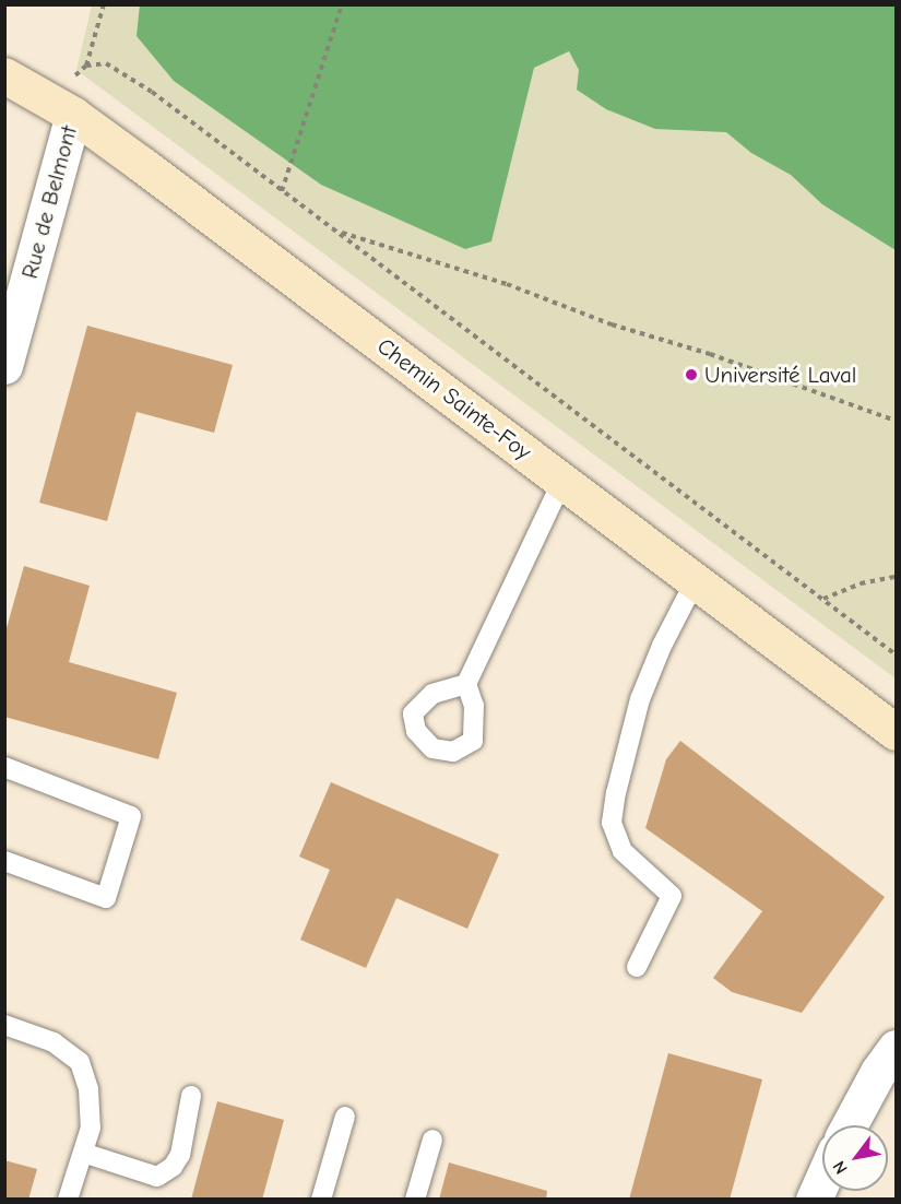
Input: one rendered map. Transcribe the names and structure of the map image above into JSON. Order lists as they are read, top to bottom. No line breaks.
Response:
{"streets":{"main road":["Chemin Sainte-Foy"],"street":["Rue de Belmont"]},"crossings":[["Rue de Belmont","Chemin Sainte-Foy"]],"places":["Université Laval"],"north":"bottom left"}
